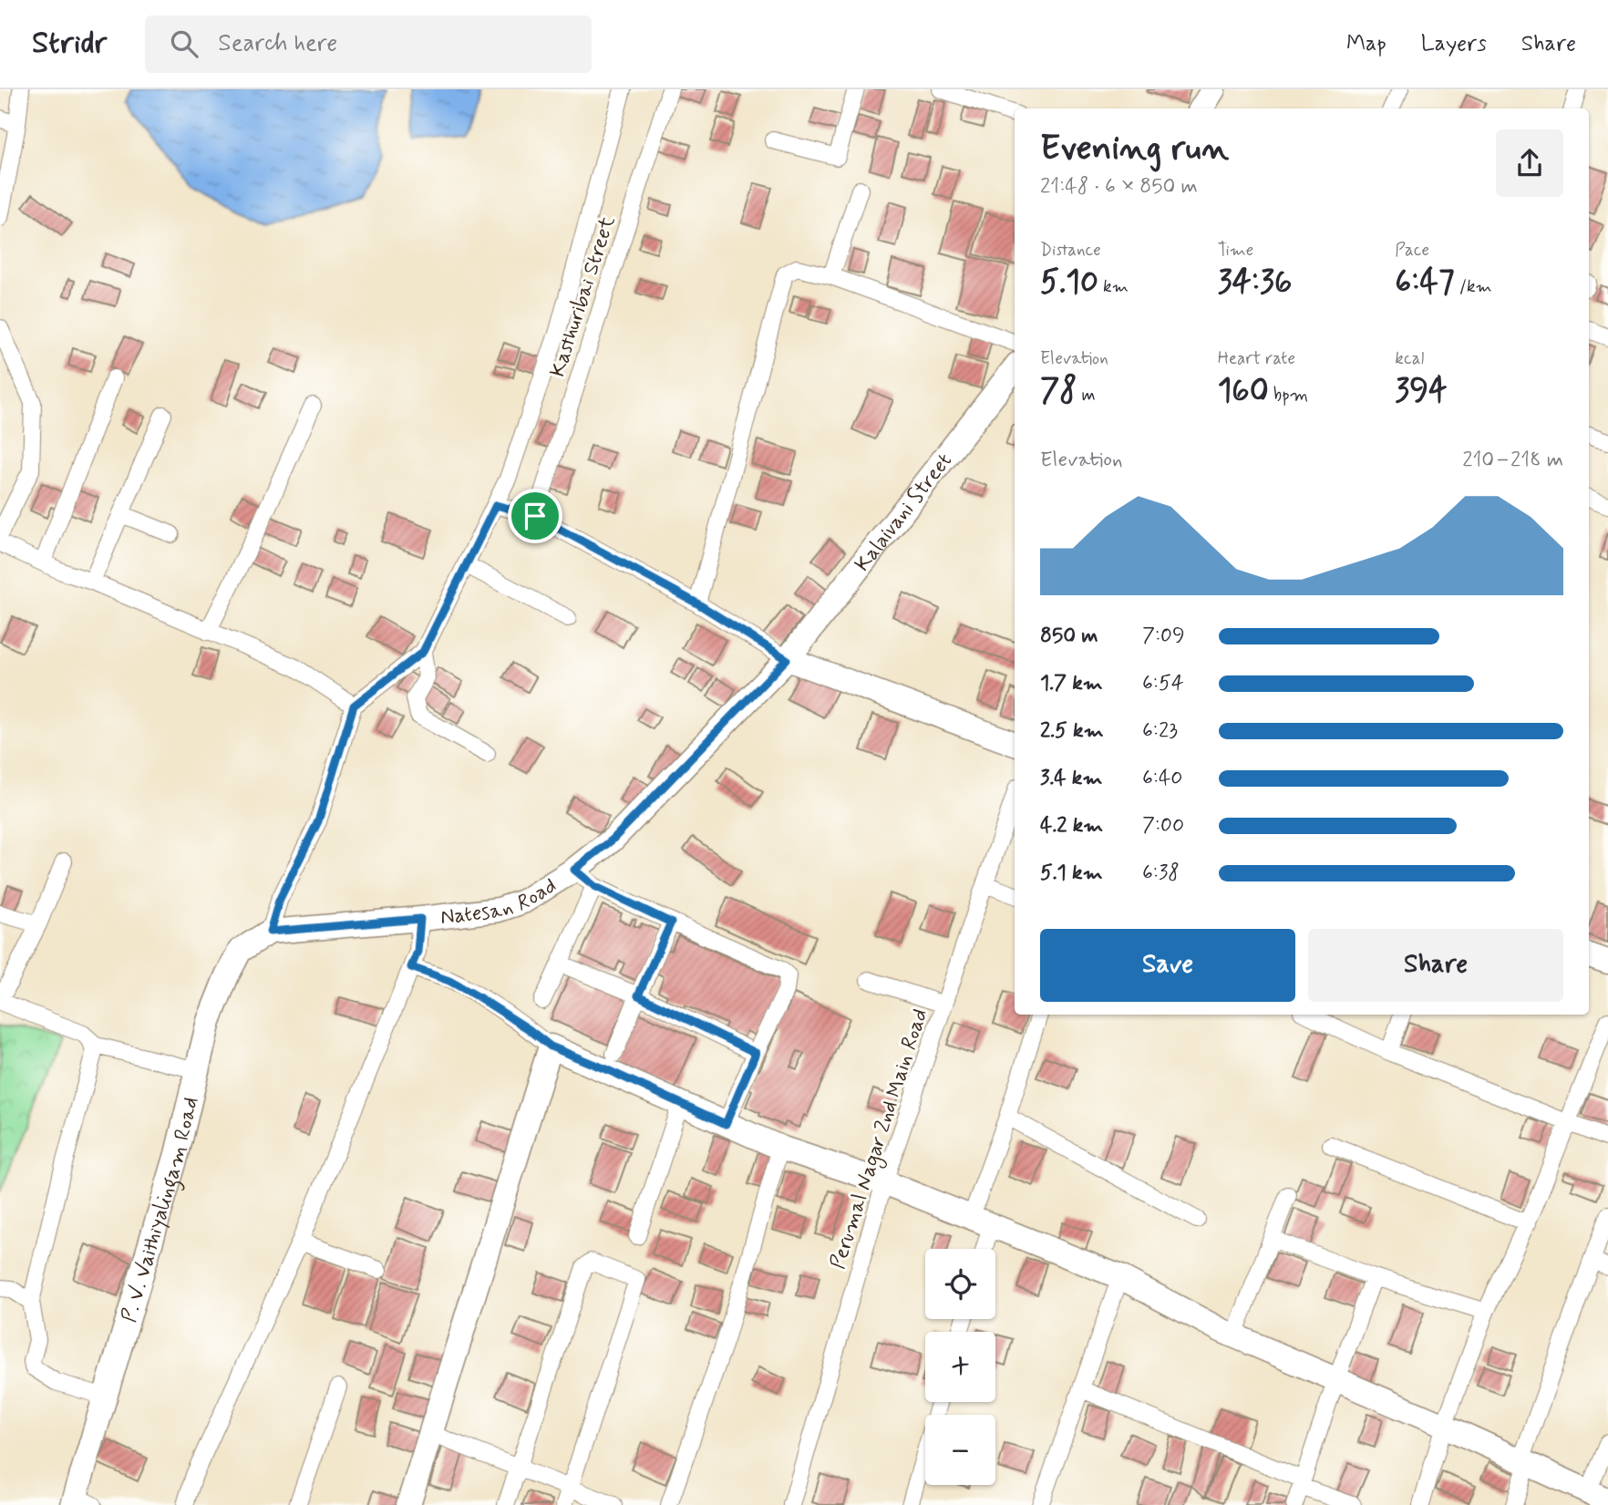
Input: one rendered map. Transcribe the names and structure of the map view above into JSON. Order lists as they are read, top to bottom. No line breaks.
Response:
{"streets":{"street":["Kasthuribai Street","Kalaivani Street","Natesan Road","Perumal Nagar 2nd Main Road","P. V. Vaithiyalingam Road"]},"crossings":[["Kalaivani Street","Natesan Road"],["Natesan Road","P. V. Vaithiyalingam Road"]],"page":{"header":"Stridr","search":"Search here","nav":["Map","Layers","Share"],"heading":["Evening run","21:48 · 6 × 850 m"],"stats":[["Distance","5.10 km"],["Time","34:36"],["Pace","6:47 /km"],["Elevation","78 m"],["Heart rate","160 bpm"],["kcal","394"]],"chart":["Elevation","210–218 m"],"list":[{"name":"850 m","note":"7:09"},{"name":"1.7 km","note":"6:54"},{"name":"2.5 km","note":"6:23"},{"name":"3.4 km","note":"6:40"},{"name":"4.2 km","note":"7:00"},{"name":"5.1 km","note":"6:38"}],"buttons":["Save","Share"],"map_buttons":["+","−"]}}
